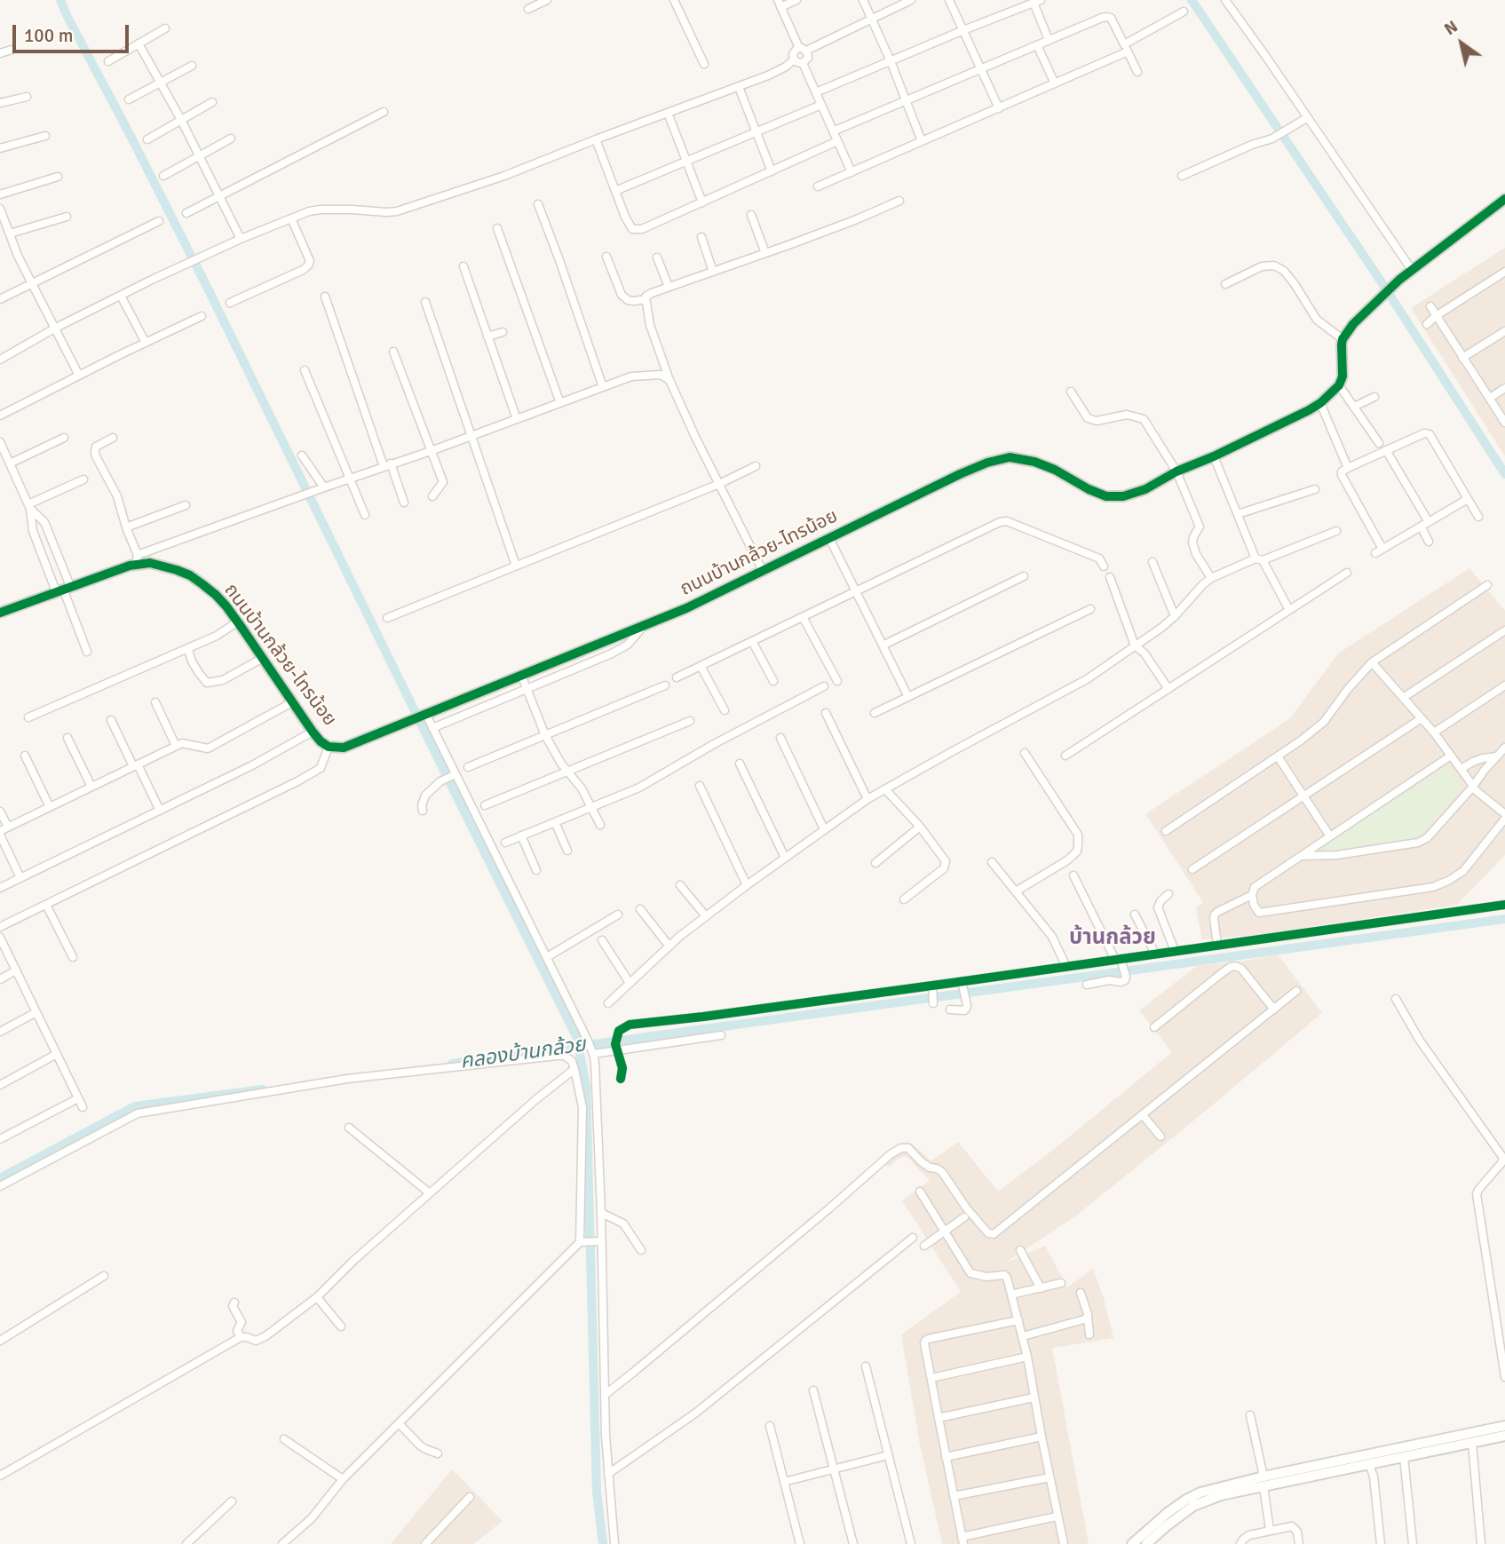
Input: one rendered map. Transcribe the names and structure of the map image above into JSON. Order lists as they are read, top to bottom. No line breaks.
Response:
{"streets":{"street":["ถนนบ้านกล้วย-ไทรน้อย"]},"districts":["บ้านกล้วย"],"water":["คลองบ้านกล้วย"],"scale_bar":"100 m","north":"top left"}
